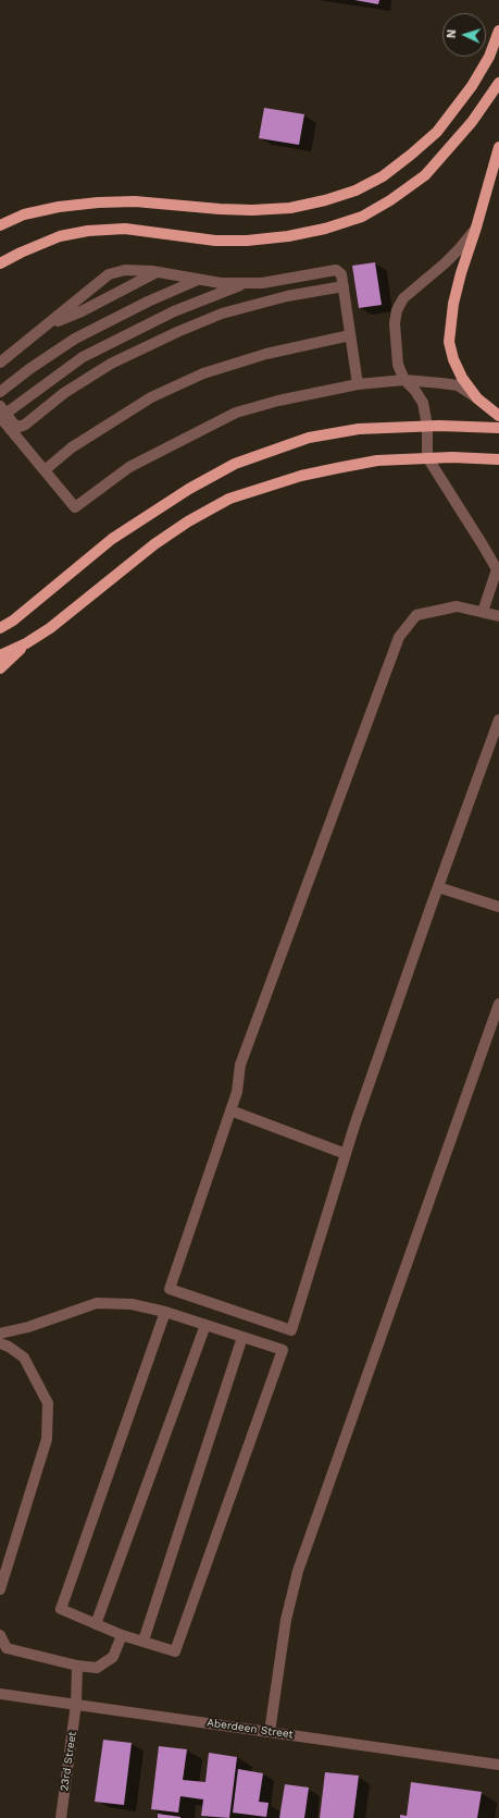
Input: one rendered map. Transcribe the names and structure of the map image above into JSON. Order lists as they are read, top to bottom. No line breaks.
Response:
{"streets":{"street":["Aberdeen Street","23rd Street"]},"crossings":[["Aberdeen Street","23rd Street"]],"north":"left"}
